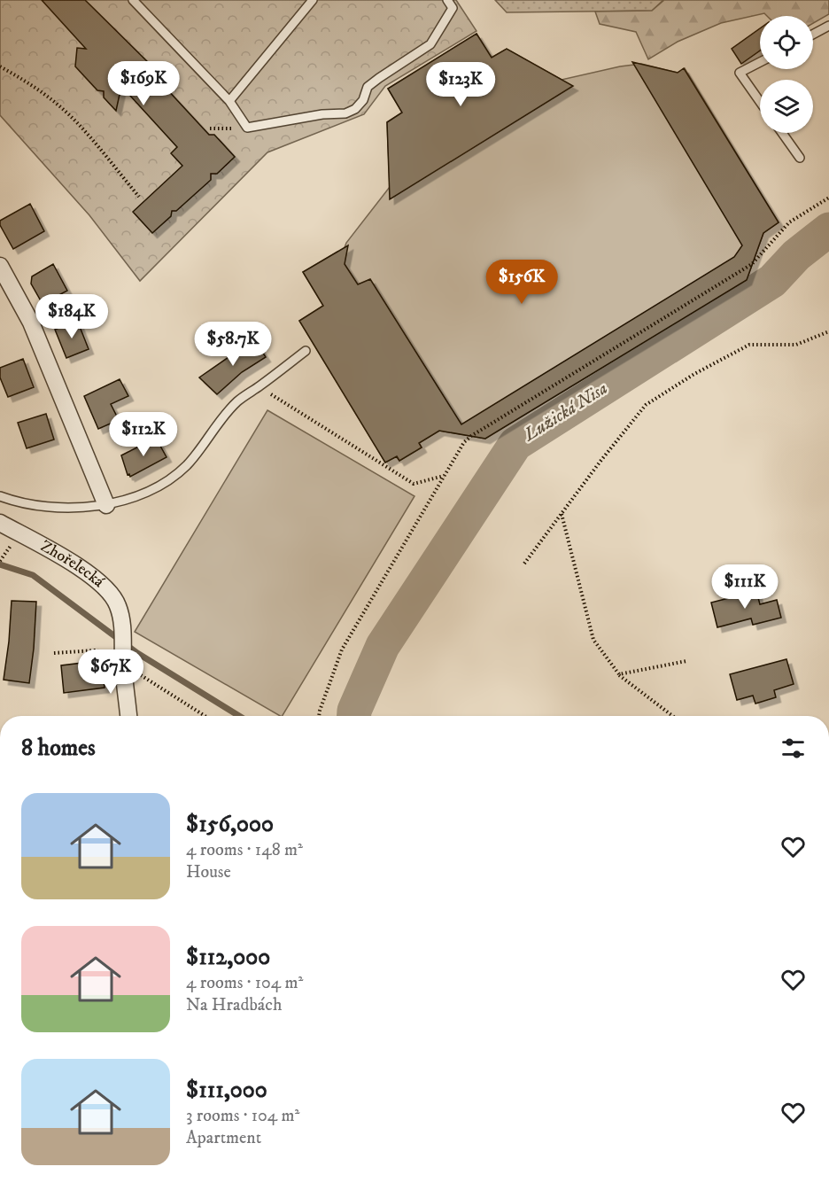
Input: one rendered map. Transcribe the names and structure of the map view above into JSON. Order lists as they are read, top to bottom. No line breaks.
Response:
{"streets":{"street":["Zhořelecká"]},"water":["Lužická Nisa"],"page":{"price":["$169K","$123K","$156K","$184K","$58.7K","$112K","$111K","$67K"],"heading":"8 homes","list":[{"name":"$156,000","note":"4 rooms · 148 m² · House"},{"name":"$112,000","note":"4 rooms · 104 m² · Na Hradbách"},{"name":"$111,000","note":"3 rooms · 104 m² · Apartment"}]}}
